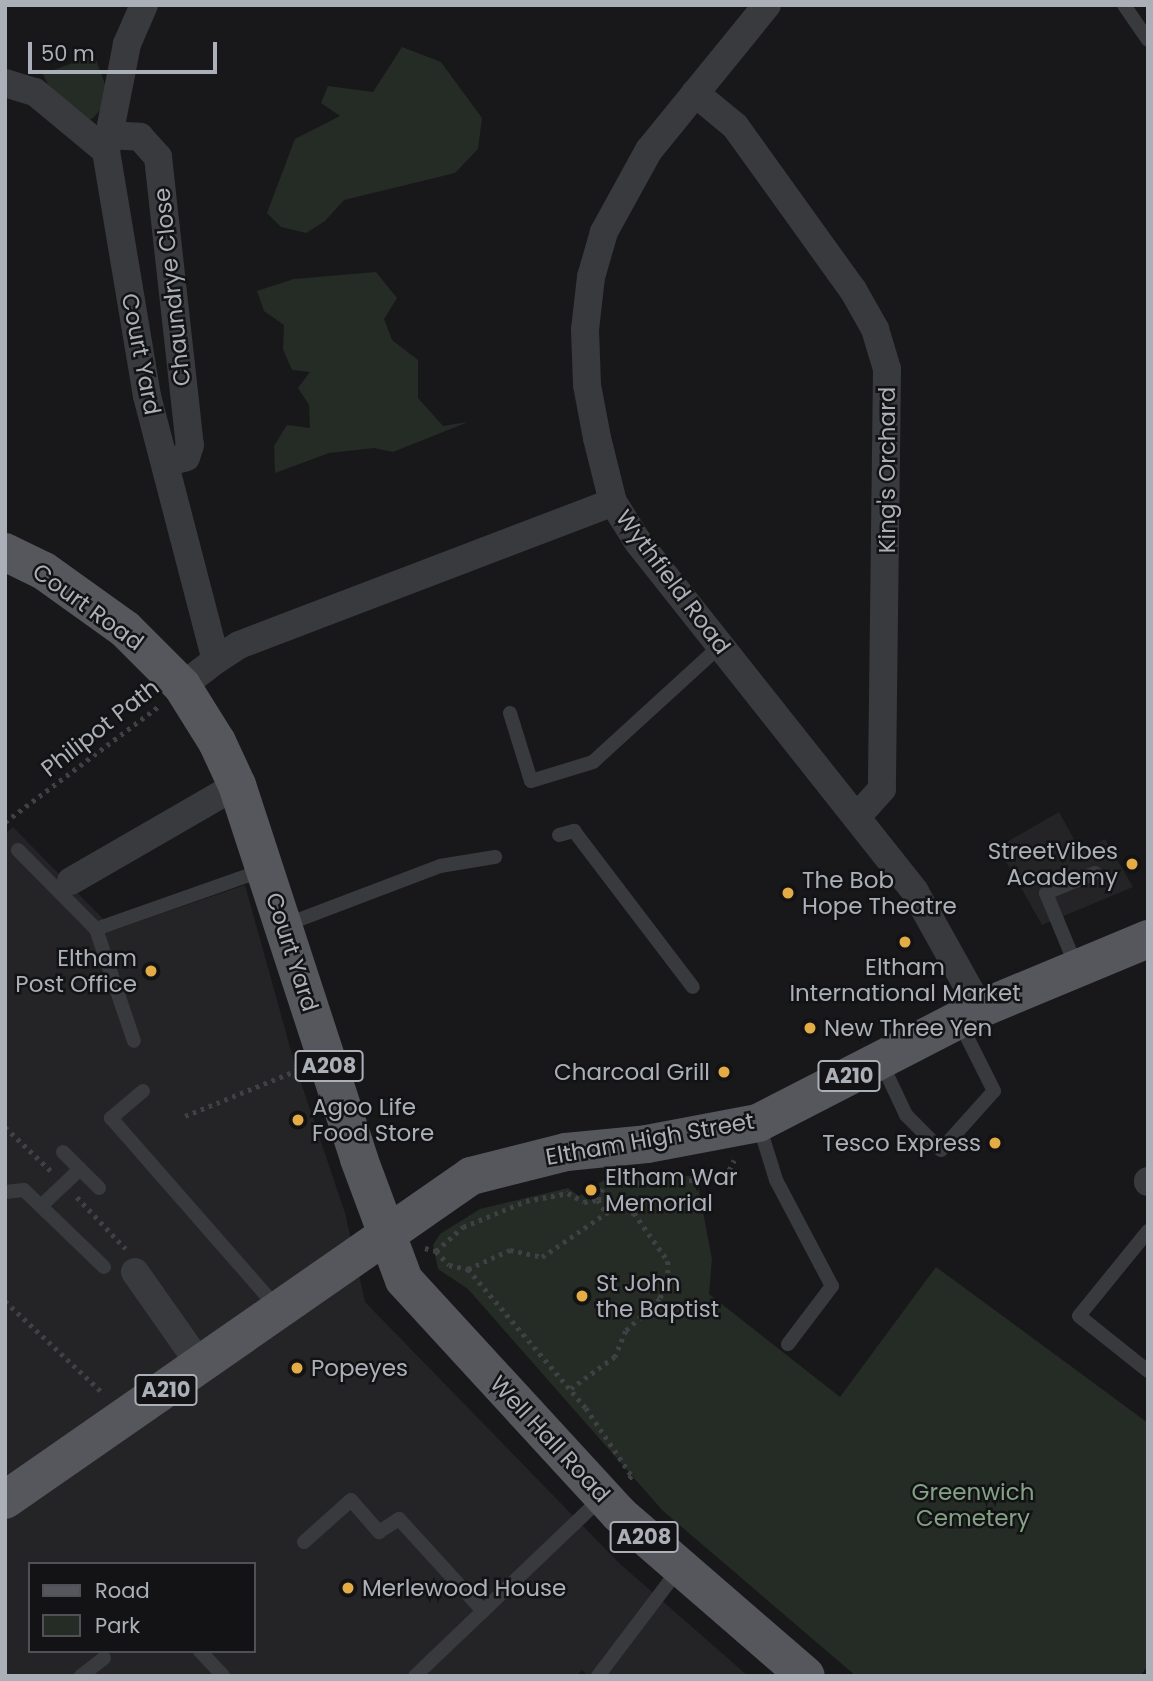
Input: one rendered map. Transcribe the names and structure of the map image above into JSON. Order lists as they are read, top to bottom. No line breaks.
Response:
{"streets":{"main road":["Court Yard","Court Road","A208","A210","Eltham High Street","Well Hall Road"],"street":["Chaundrye Close","King's Orchard","Wythfield Road"],"path":["Philipot Path"]},"crossings":[["Chaundrye Close","Court Yard"],["Court Yard","Wythfield Road"],["Court Yard","Court Road"],["Court Yard","Philipot Path"],["Court Yard","Eltham High Street"],["Court Yard","Well Hall Road"],["King's Orchard","Wythfield Road"],["Wythfield Road","Eltham High Street"],["Court Road","Philipot Path"],["Eltham High Street","Well Hall Road"]],"parks":["Greenwich Cemetery"],"places":["StreetVibes Academy","The Bob Hope Theatre","Eltham International Market","Eltham Post Office","New Three Yen","Charcoal Grill","Agoo Life Food Store","Tesco Express","Eltham War Memorial","St John the Baptist","Popeyes","Merlewood House"],"legend":["Road","Park"],"scale_bar":"50 m"}
